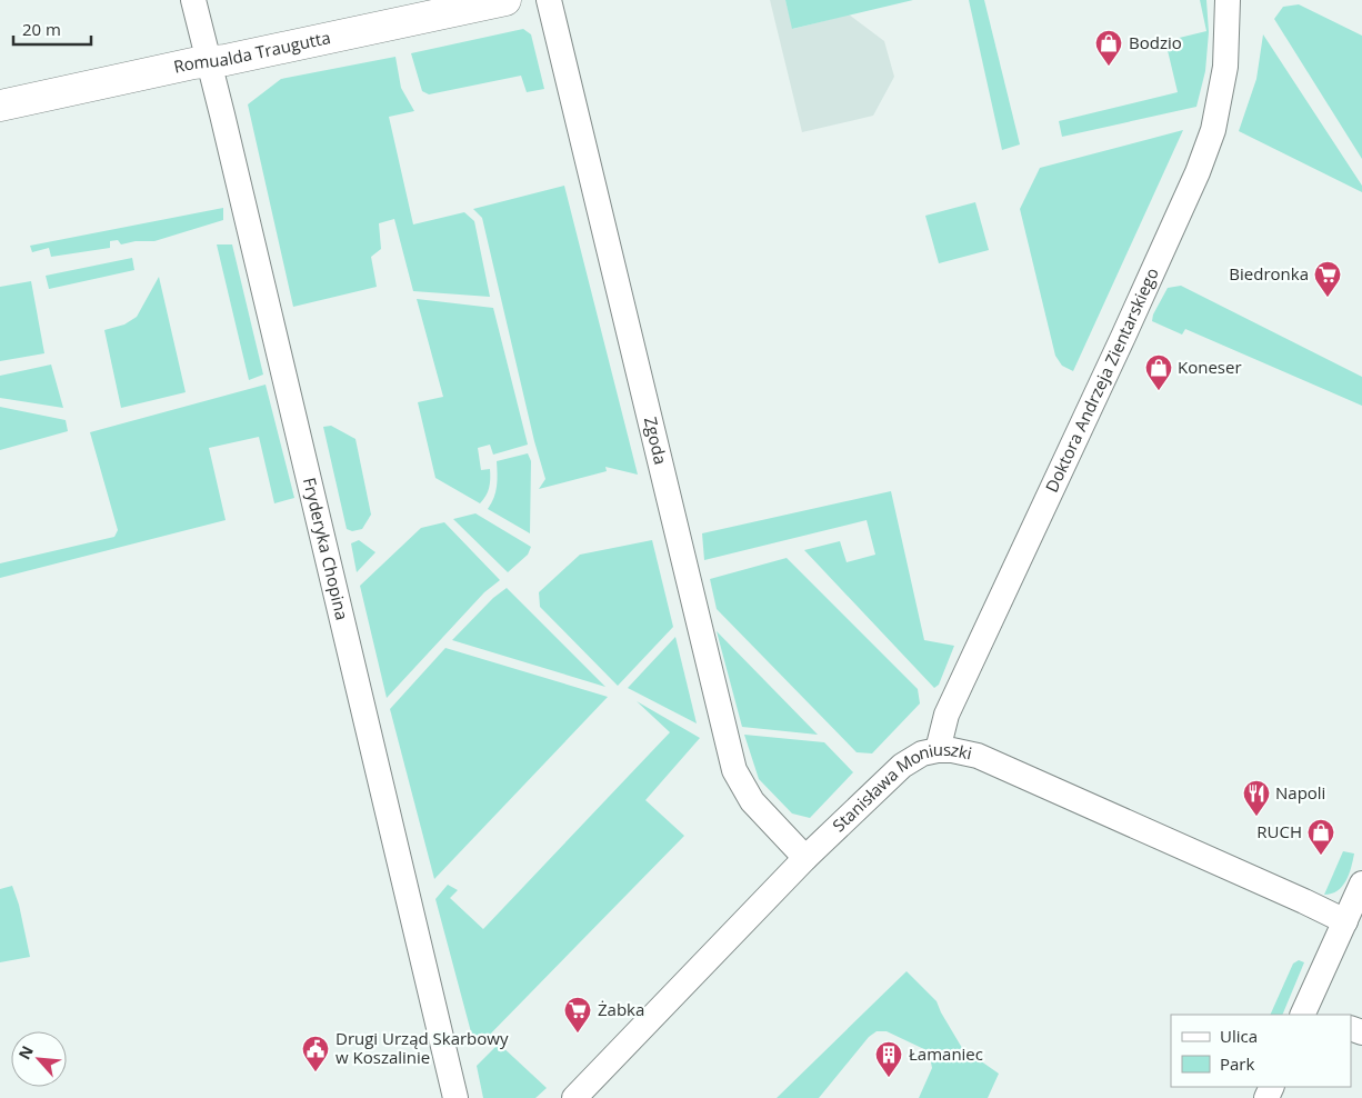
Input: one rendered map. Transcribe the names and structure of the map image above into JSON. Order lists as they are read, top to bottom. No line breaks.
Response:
{"streets":{"main road":["Romualda Traugutta"],"street":["Doktora Andrzeja Zientarskiego","Zgoda","Fryderyka Chopina","Stanisława Moniuszki"]},"crossings":[["Romualda Traugutta","Fryderyka Chopina"],["Doktora Andrzeja Zientarskiego","Stanisława Moniuszki"],["Zgoda","Stanisława Moniuszki"]],"places":{"shop":["Bodzio","Koneser","RUCH"],"supermarket":["Biedronka","Żabka"],"restaurant":["Napoli"],"public building":["Drugi Urząd Skarbowy w Koszalinie"],"building":["Łamaniec"]},"legend":["Ulica","Park"],"scale_bar":"20 m","north":"top left"}
